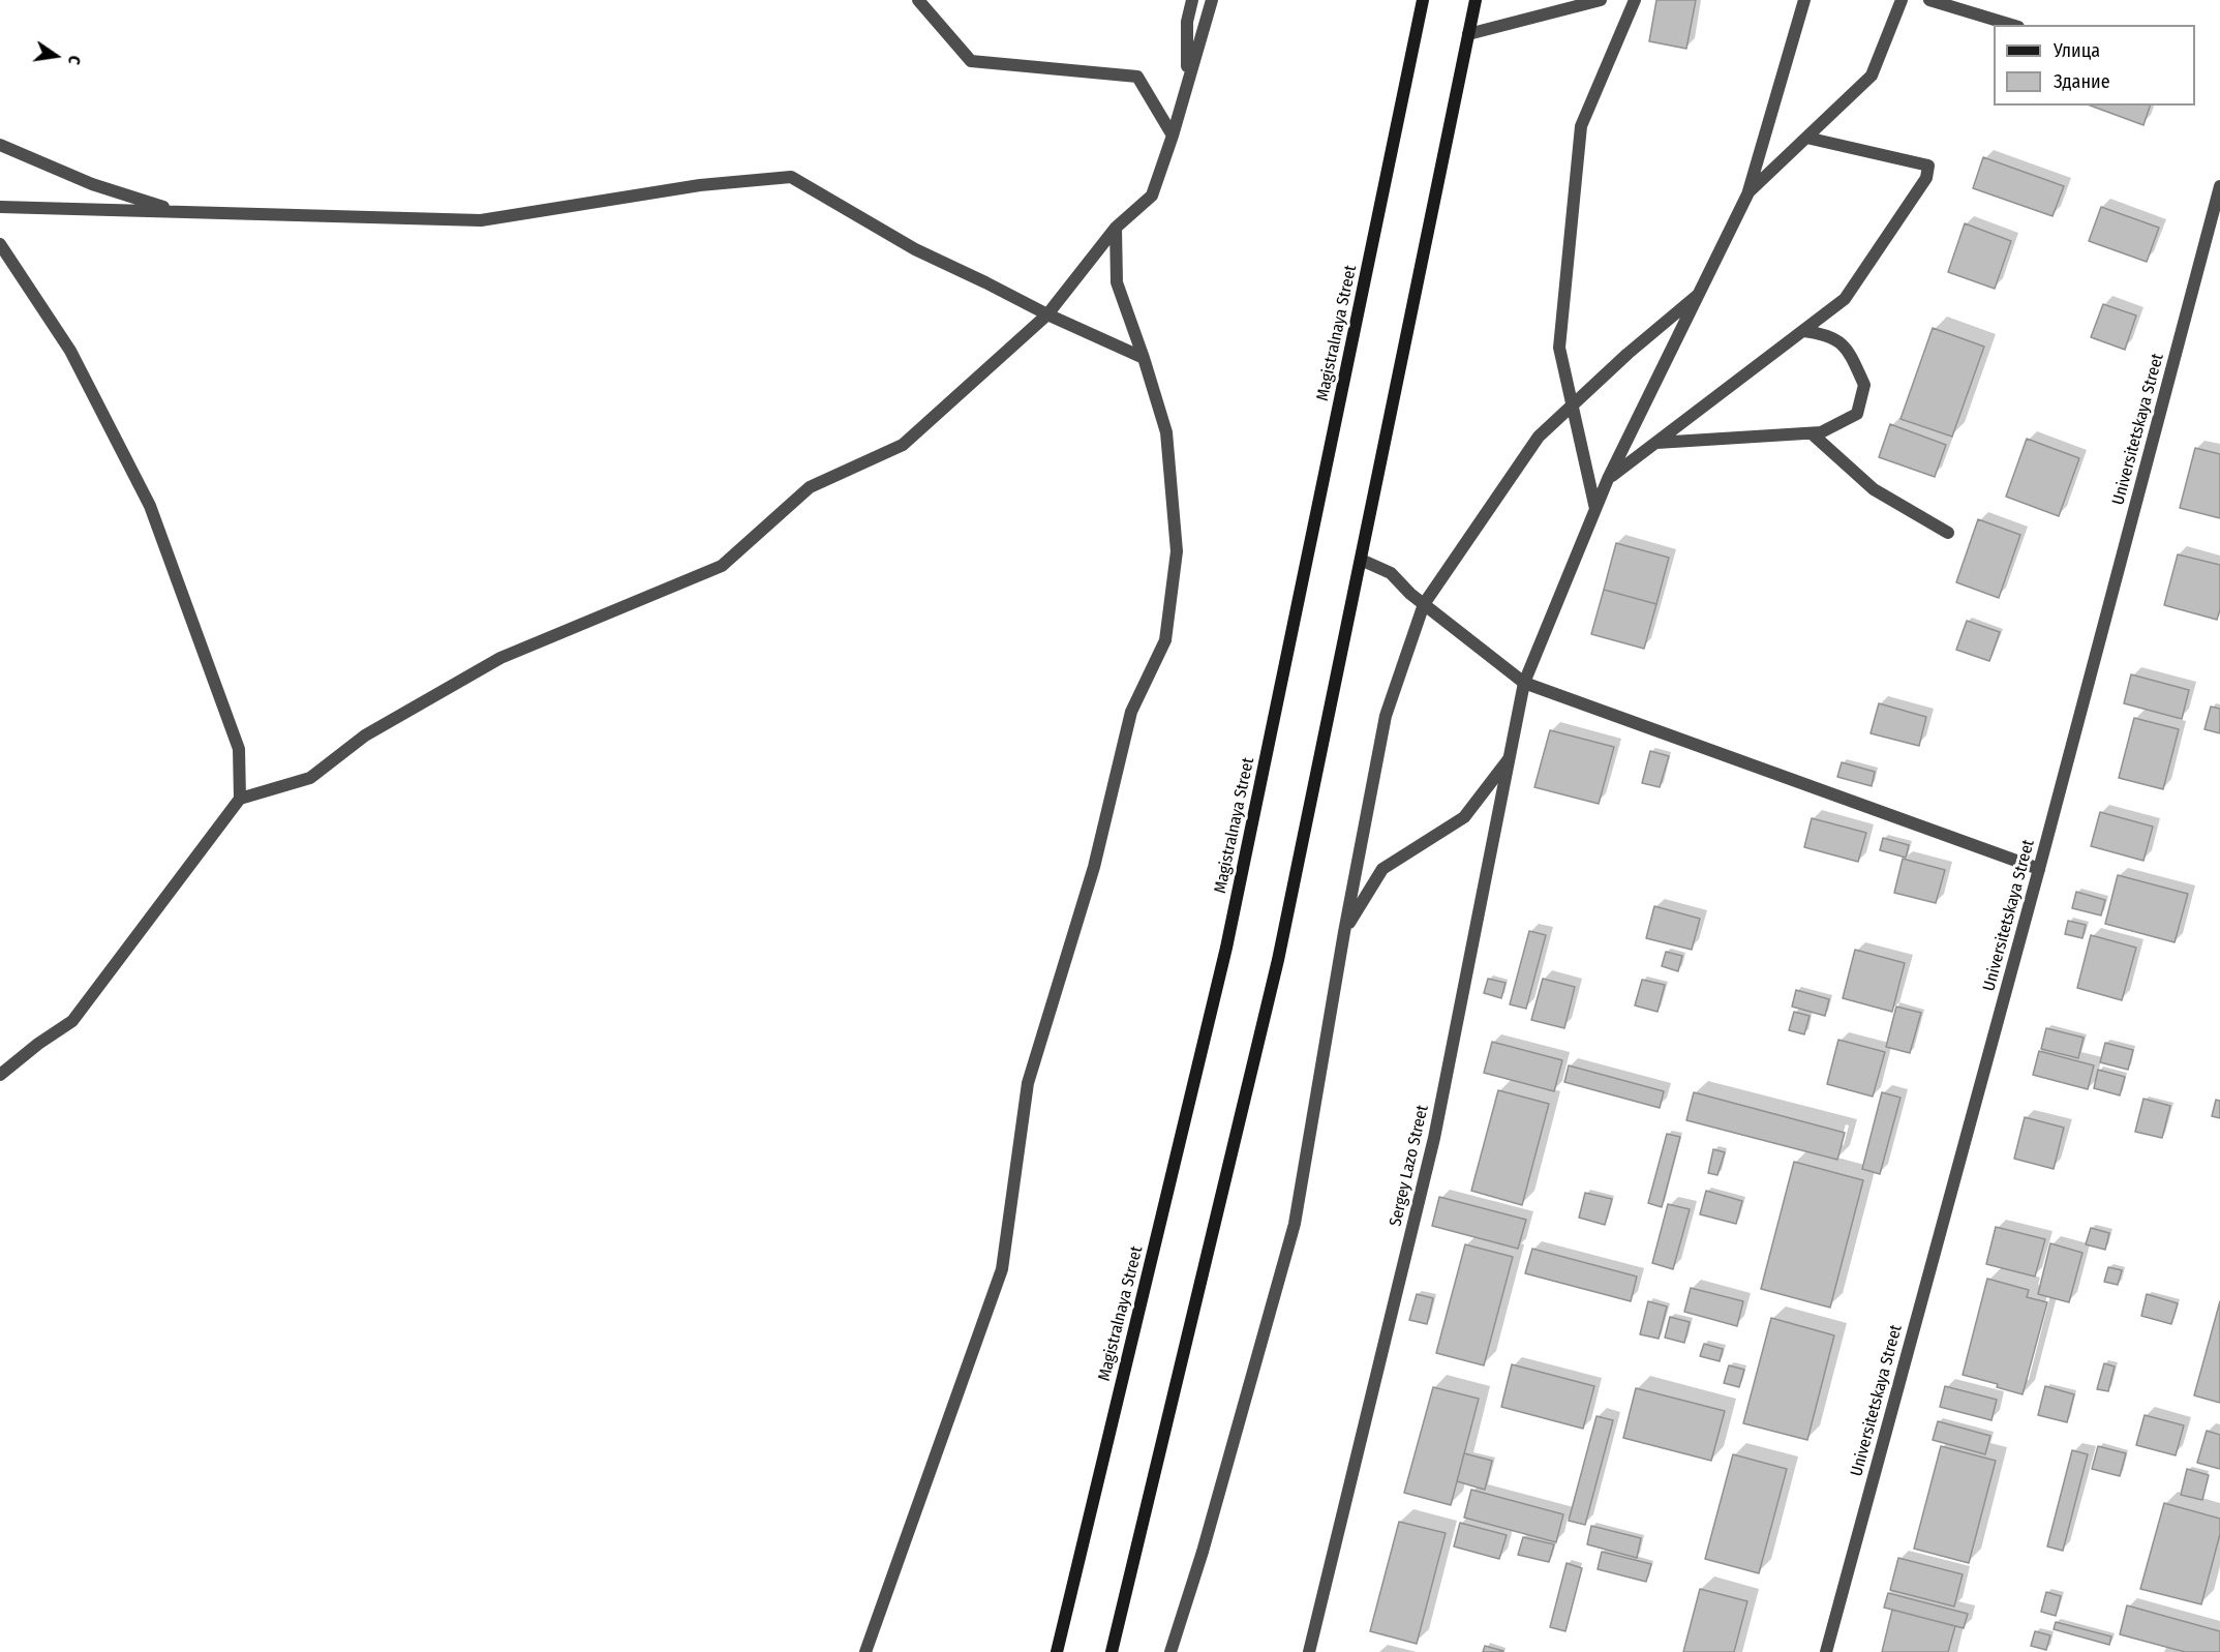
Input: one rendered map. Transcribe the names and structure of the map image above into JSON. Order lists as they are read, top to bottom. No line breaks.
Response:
{"streets":{"main road":["Magistralnaya Street"],"street":["Universitetskaya Street","Sergey Lazo Street"]},"legend":["Улица","Здание"],"north":"right"}
